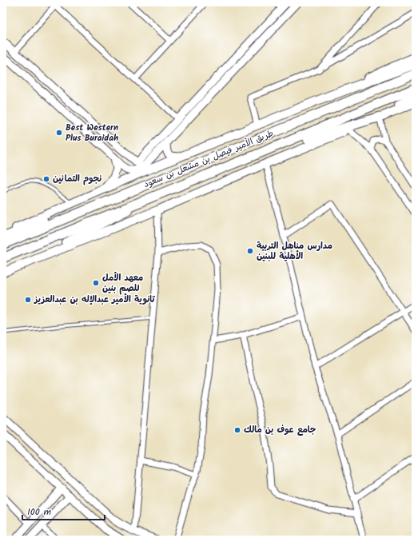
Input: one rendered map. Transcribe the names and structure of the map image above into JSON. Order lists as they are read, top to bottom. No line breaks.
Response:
{"streets":{"main road":["طريق الأمير فيصل بن مشعل بن سعود"]},"places":["Best Western Plus Buraidah","نجوم الثمانين","مدارس مناهل التربية الأهلية للبنين","معهد الأمل للصم بنين","ثانوية الأمير عبدالإله بن عبدالعزيز","جامع عوف بن مالك"],"scale_bar":"100 m"}
